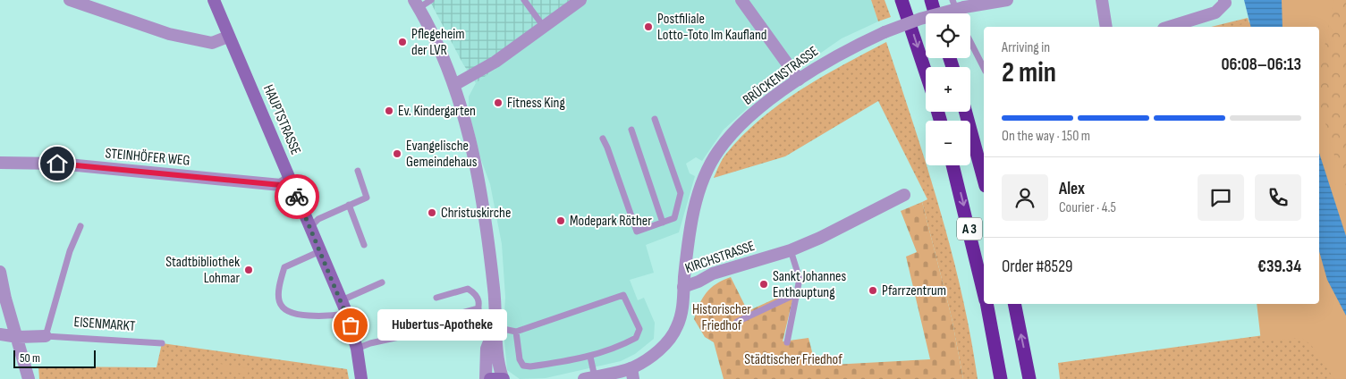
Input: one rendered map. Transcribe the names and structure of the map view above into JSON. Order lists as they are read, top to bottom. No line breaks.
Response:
{"streets":{"highway":["A 3"],"main road":["HAUPTSTRASSE"],"street":["BRÜCKENSTRASSE","STEINHÖFER WEG","KIRCHSTRASSE","EISENMARKT"]},"crossings":[["BRÜCKENSTRASSE","KIRCHSTRASSE"],["HAUPTSTRASSE","STEINHÖFER WEG"]],"parks":["Historischer Friedhof","Städtischer Friedhof"],"places":["Postfiliale Lotto-Toto Im Kaufland","Pflegeheim der LVR","Fitness King","Ev. Kindergarten","Evangelische Gemeindehaus","Christuskirche","Modepark Röther","Stadtbibliothek Lohmar","Sankt Johannes Enthauptung","Pfarrzentrum","Hubertus-Apotheke"],"scale_bar":"50 m","page":{"map_buttons":["+","−"],"heading":["2 min","Arriving in","06:08–06:13"],"panel":["Alex","Courier · 4.5","Order #8529","€39.34"],"bar":"On the way · 150 m","bubble":"Hubertus-Apotheke","scale":"50 m"}}
